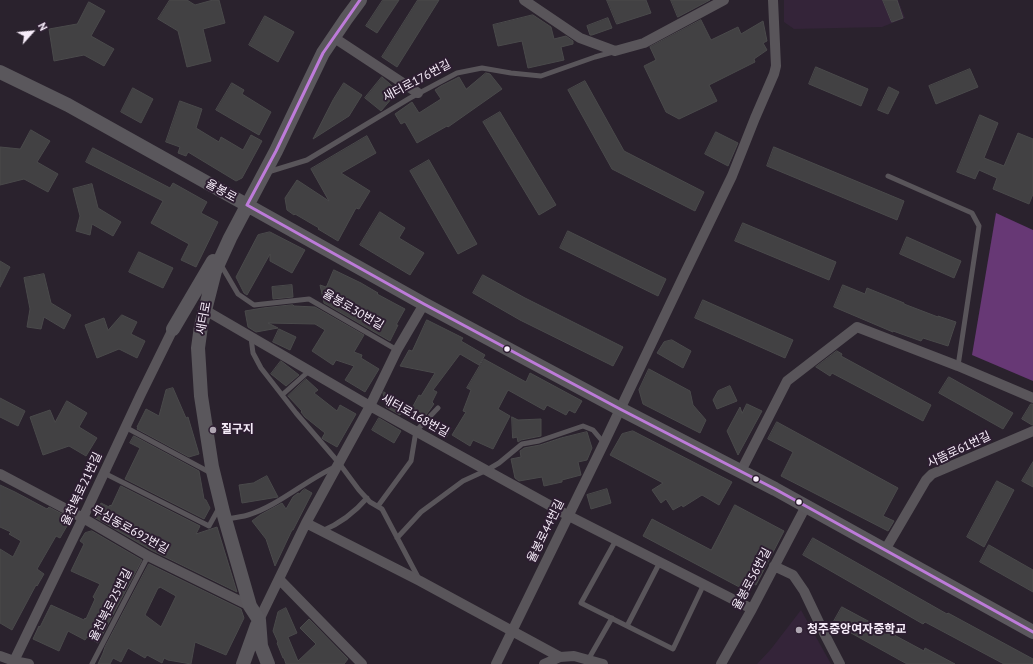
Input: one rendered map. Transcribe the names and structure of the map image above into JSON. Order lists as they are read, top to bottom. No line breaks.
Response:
{"streets":{"street":["새터로176번길","율봉로","새터로","새터로168번길","사뜸로61번길","율천북로21번길","무심동로692번길","율봉로44번길","율봉로56번길"],"lane":["율봉로30번길","율천북로25번길"]},"crossings":[["새터로176번길","새터로"],["율봉로","새터로"],["율봉로","사뜸로61번길"],["율봉로","율봉로44번길"],["율봉로","율봉로56번길"],["율봉로30번길","새터로"],["새터로","새터로168번길"],["새터로","무심동로692번길"],["새터로168번길","율봉로44번길"],["새터로168번길","율봉로56번길"],["율천북로21번길","무심동로692번길"],["무심동로692번길","율천북로25번길"]],"places":["질구지","청주중앙여자중학교"],"north":"top right"}
